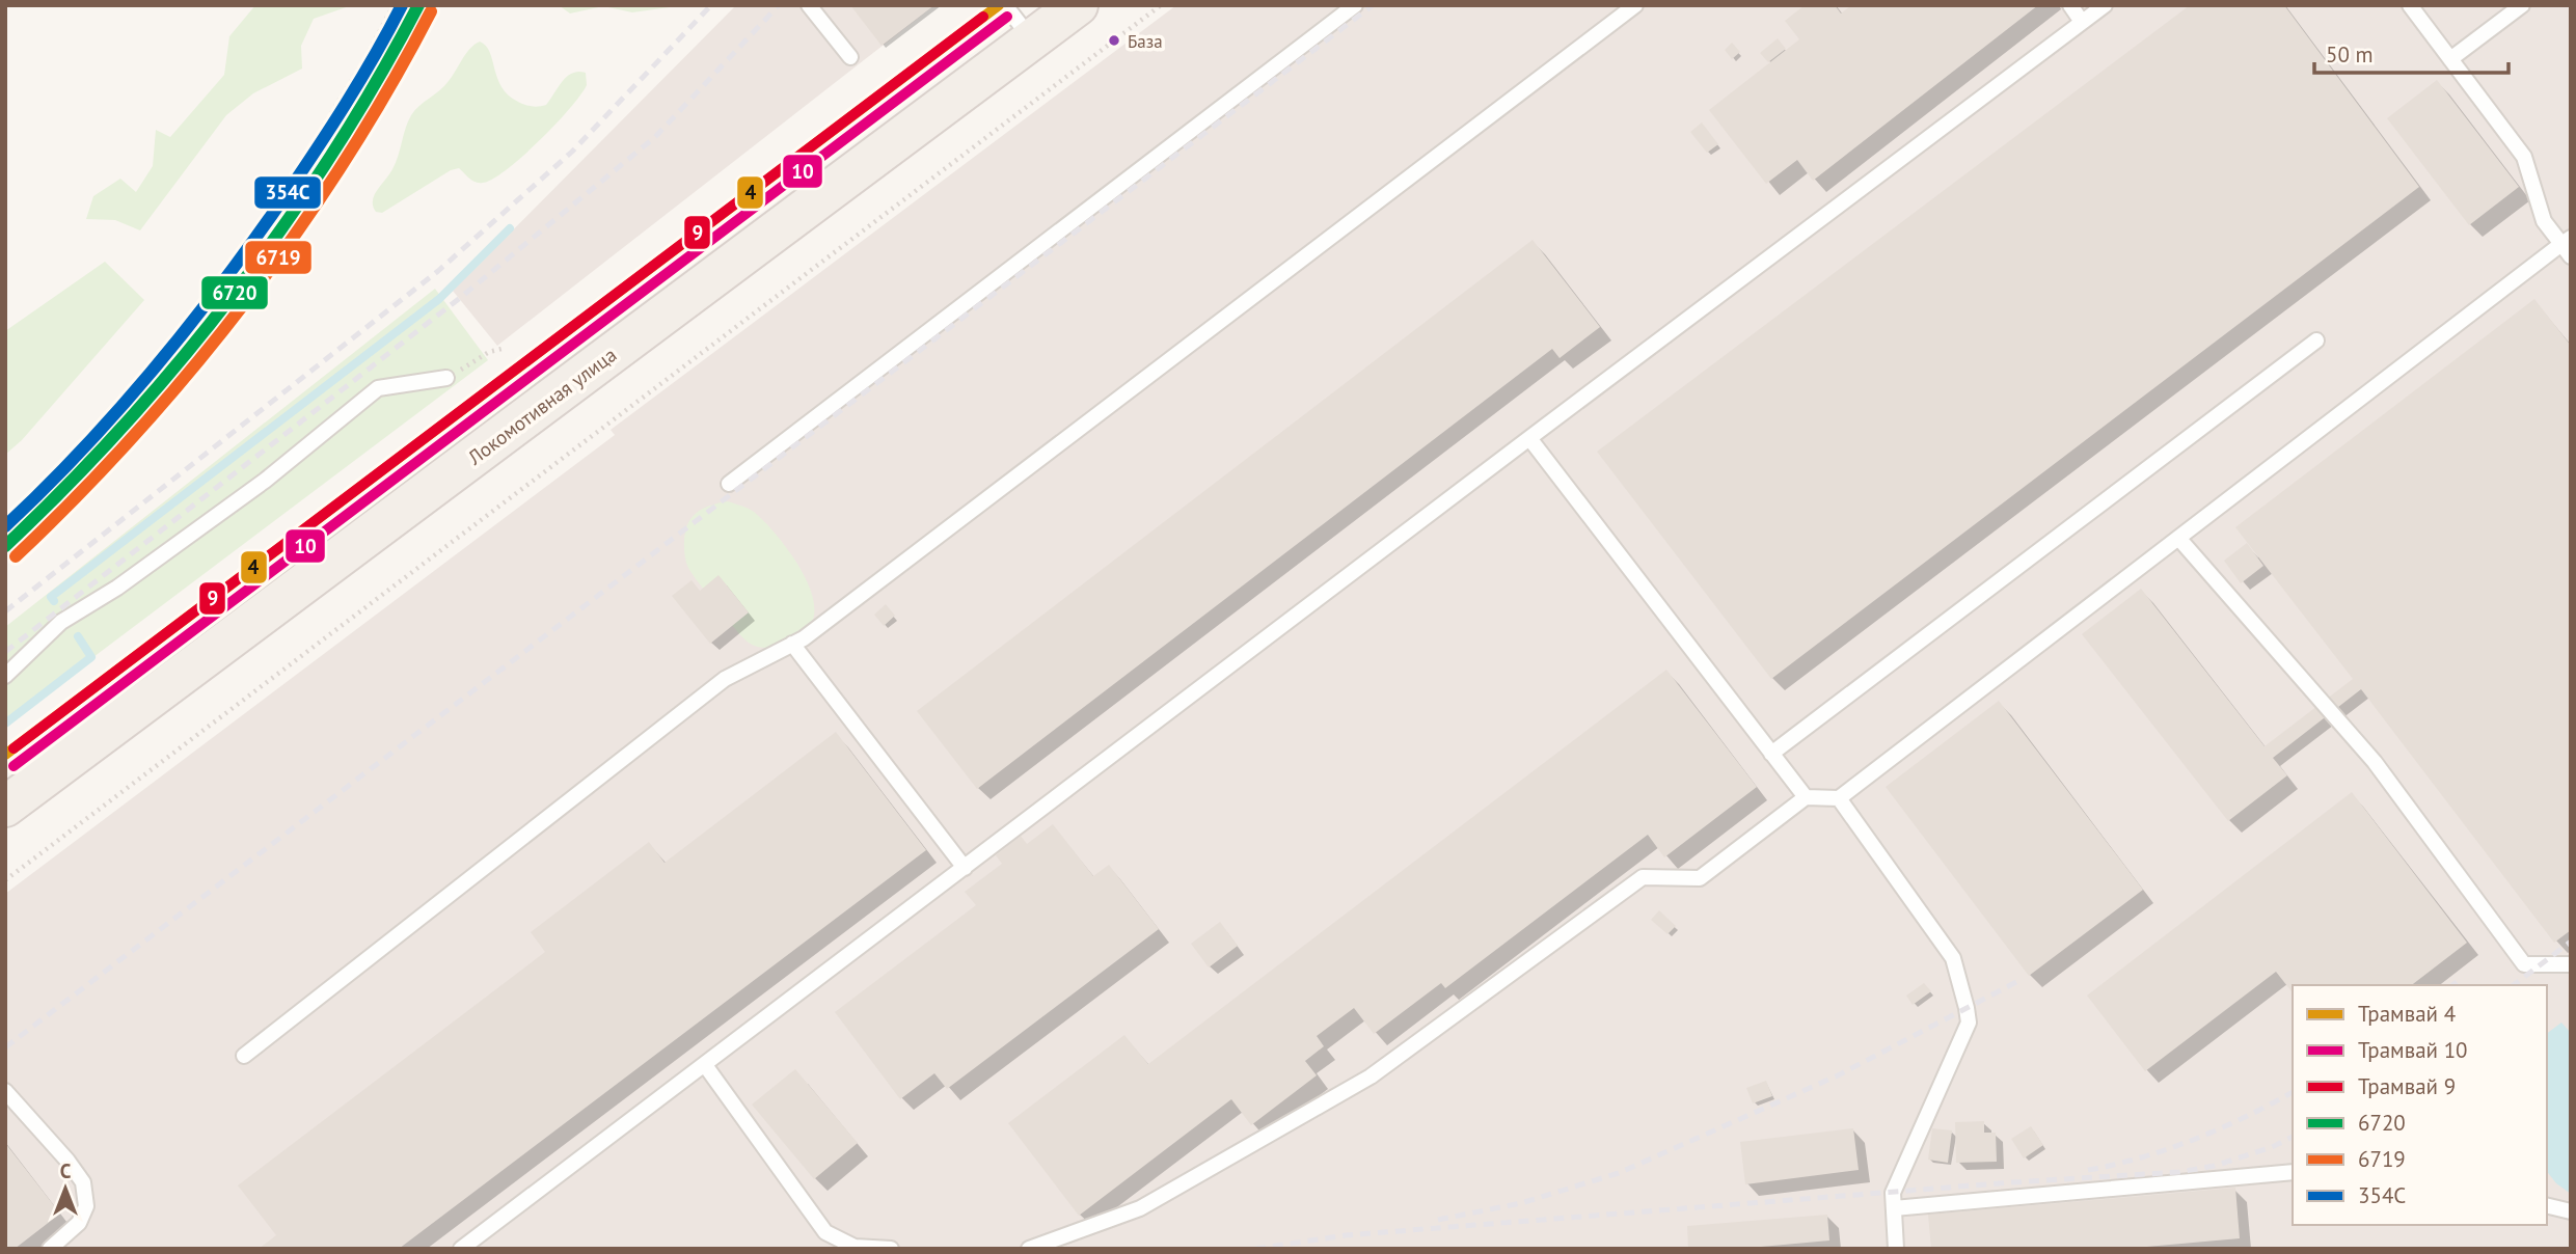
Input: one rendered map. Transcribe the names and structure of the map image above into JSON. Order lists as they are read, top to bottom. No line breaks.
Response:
{"streets":{"main road":["Локомотивная улица"]},"places":["База"],"lines":["tram line 4","transit line 6720","transit line 354С","transit line 6719","tram line 10","tram line 9"],"legend":["Трамвай 4","Трамвай 10","Трамвай 9","6720","6719","354С"],"scale_bar":"50 m","north":"top"}
